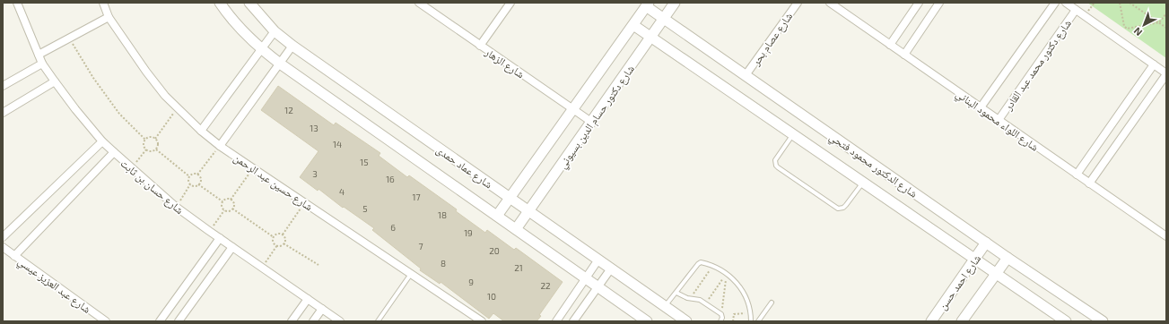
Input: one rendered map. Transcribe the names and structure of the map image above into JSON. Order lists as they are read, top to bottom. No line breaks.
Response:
{"streets":{"street":["شارع عصام بحر","شارع الزهار","شارع دكتور محمد عبد القادر","شارع دكتور حسام الدين بسيوني","شارع اللواء محمود البناني","شارع الدكتور محمود فتحي","شارع عماد حمدى","شارع حسين عبد الرحمن","شارع حسان بن ثابت","شارع احمد حسن","شارع عبد العزيز عيسي"]},"crossings":[["شارع عصام بحر","شارع الدكتور محمود فتحي"],["شارع الزهار","شارع دكتور حسام الدين بسيوني"],["شارع دكتور محمد عبد القادر","شارع اللواء محمود البناني"],["شارع دكتور حسام الدين بسيوني","شارع الدكتور محمود فتحي"],["شارع دكتور حسام الدين بسيوني","شارع عماد حمدى"],["شارع الدكتور محمود فتحي","شارع احمد حسن"]],"house_numbers":["12","13","14","15","3","16","4","17","5","18","6","19","7","20","8","21","9","22","10"],"north":"bottom left"}
